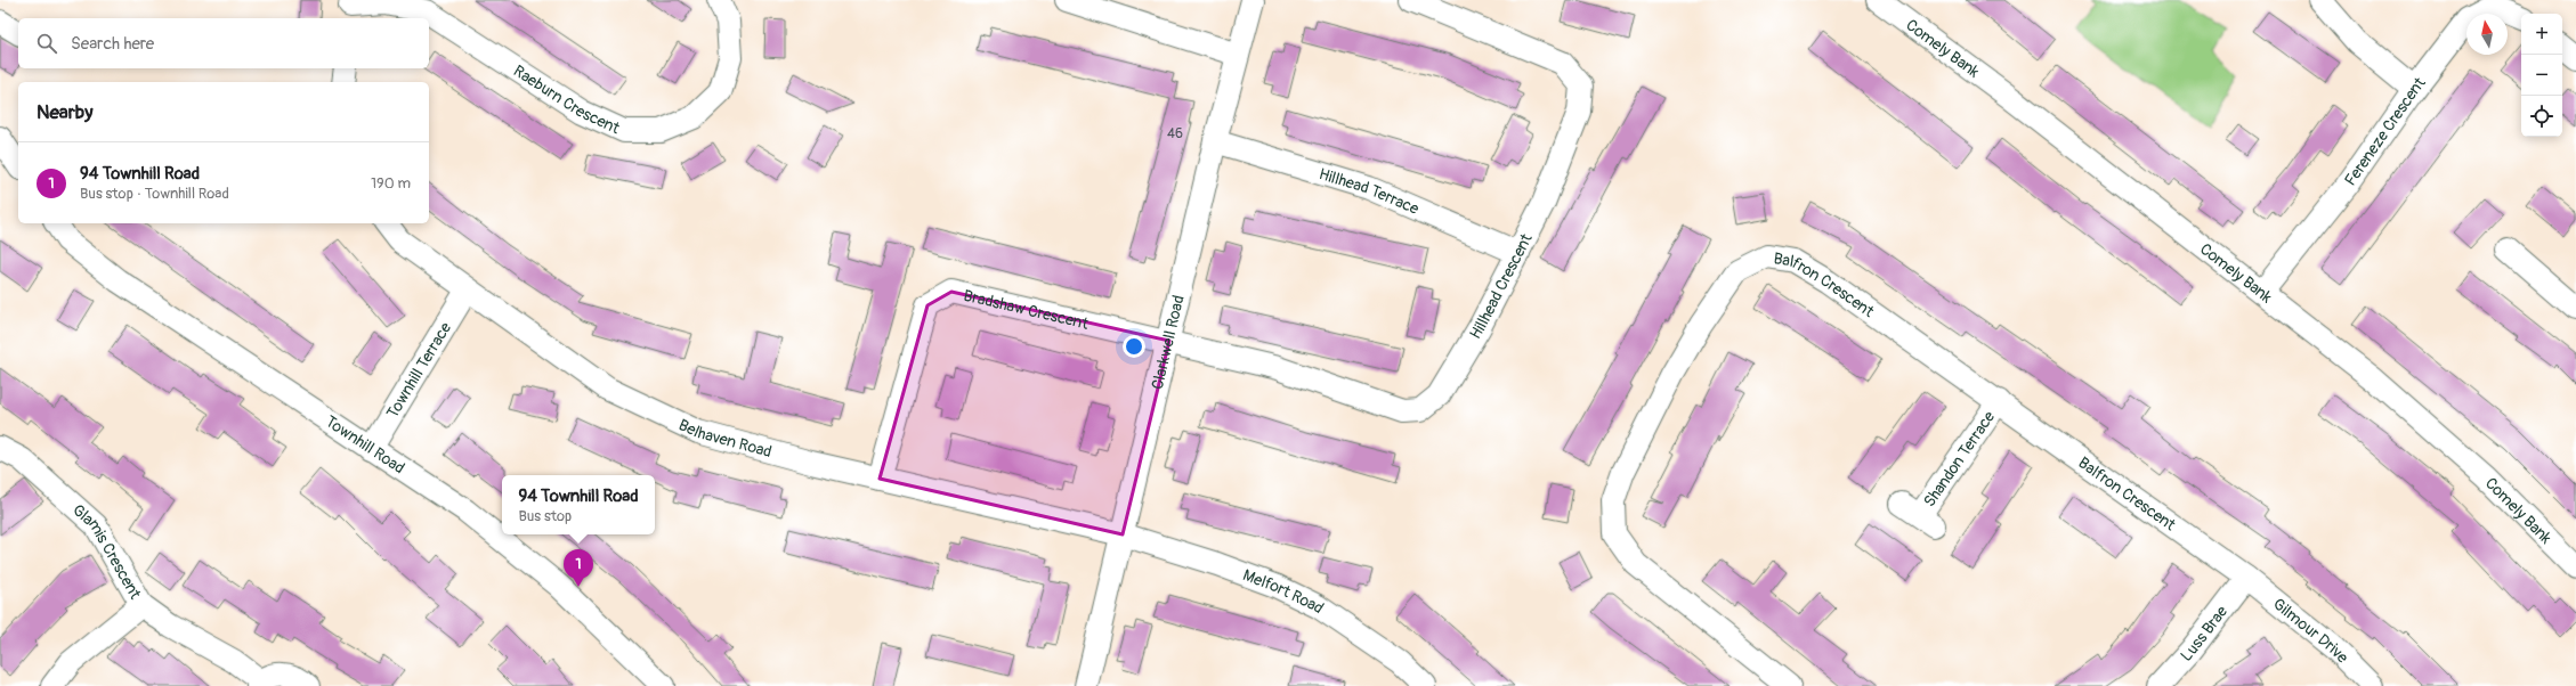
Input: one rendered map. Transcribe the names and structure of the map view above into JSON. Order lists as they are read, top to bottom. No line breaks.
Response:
{"streets":{"street":["Comely Bank","Raeburn Crescent","Fereneze Crescent","Hillhead Terrace","Hillhead Crescent","Balfron Crescent","Bradshaw Crescent","Clarkwell Road","Townhill Terrace","Belhaven Road","Townhill Road","Shandon Terrace","Glamis Crescent","Melfort Road","Gilmour Drive","Luss Brae"]},"crossings":[["Comely Bank","Fereneze Crescent"],["Hillhead Terrace","Hillhead Crescent"],["Hillhead Terrace","Clarkwell Road"],["Hillhead Crescent","Bradshaw Crescent"],["Hillhead Crescent","Clarkwell Road"],["Balfron Crescent","Shandon Terrace"],["Balfron Crescent","Gilmour Drive"],["Balfron Crescent","Luss Brae"],["Bradshaw Crescent","Clarkwell Road"],["Bradshaw Crescent","Belhaven Road"],["Clarkwell Road","Belhaven Road"],["Clarkwell Road","Melfort Road"],["Townhill Terrace","Belhaven Road"],["Townhill Terrace","Townhill Road"],["Belhaven Road","Melfort Road"],["Gilmour Drive","Luss Brae"]],"house_numbers":["46"],"north":"top","page":{"map_buttons":["+","−"],"search":"Search here","heading":"Nearby","list":[{"mark":"1","name":"94 Townhill Road","note":"Bus stop · Townhill Road","value":"190 m"}],"popup":["94 Townhill Road","Bus stop"],"pins":"1"}}
